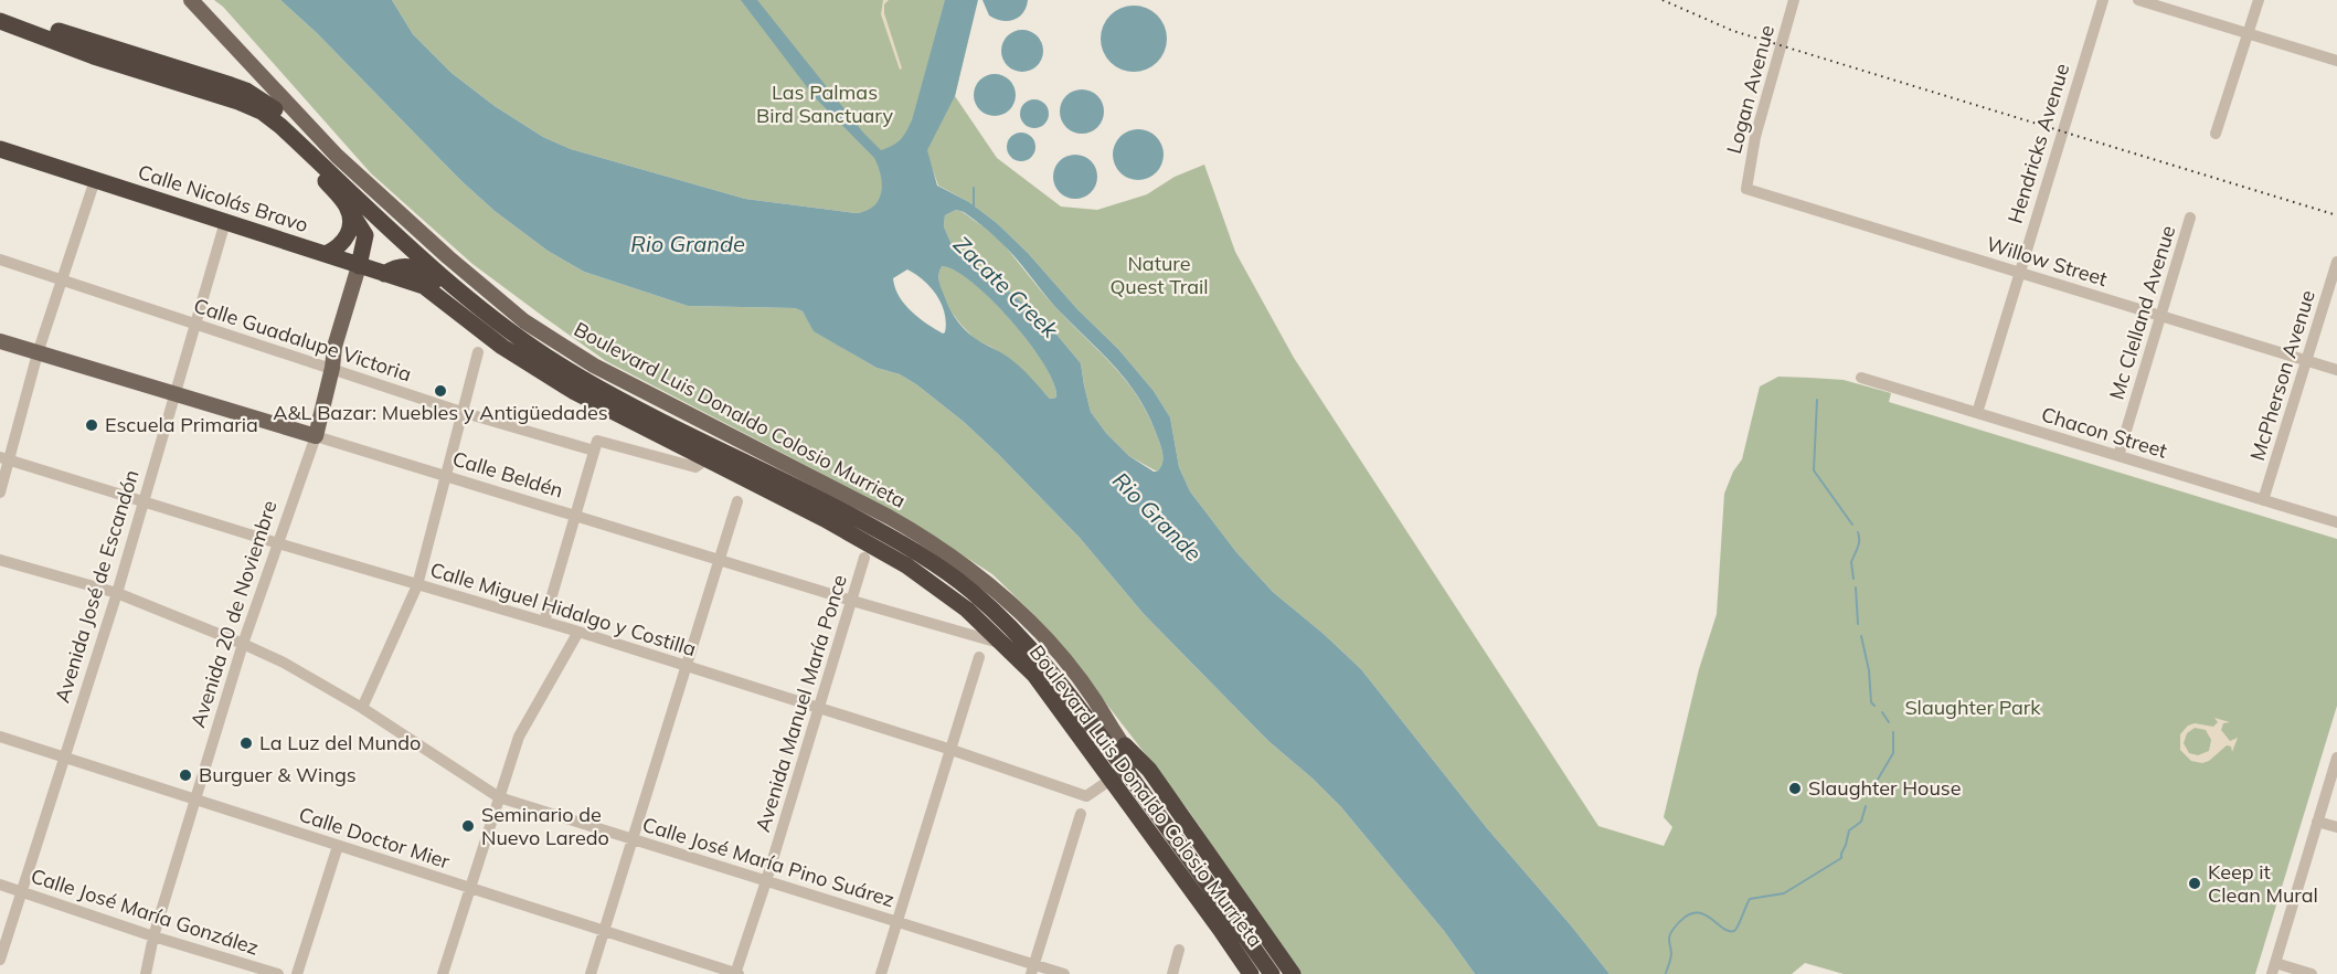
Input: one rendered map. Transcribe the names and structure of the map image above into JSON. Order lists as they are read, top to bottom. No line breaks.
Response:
{"streets":{"highway":["Calle Nicolás Bravo","Boulevard Luis Donaldo Colosio Murrieta"],"main road":["Calle Beldén","Avenida 20 de Noviembre"],"street":["Logan Avenue","Hendricks Avenue","Willow Street","Mc Clelland Avenue","Calle Guadalupe Victoria","McPherson Avenue","Chacon Street","Avenida José de Escandón","Calle Miguel Hidalgo y Costilla","Avenida Manuel María Ponce","Calle Doctor Mier","Calle José María Pino Suárez","Calle José María González"]},"crossings":[["Logan Avenue","Willow Street"],["Hendricks Avenue","Willow Street"],["Hendricks Avenue","Chacon Street"],["Calle Nicolás Bravo","Boulevard Luis Donaldo Colosio Murrieta"],["Calle Nicolás Bravo","Avenida José de Escandón"],["Calle Nicolás Bravo","Avenida 20 de Noviembre"],["Willow Street","Mc Clelland Avenue"],["Willow Street","McPherson Avenue"],["Mc Clelland Avenue","Chacon Street"],["Calle Guadalupe Victoria","Boulevard Luis Donaldo Colosio Murrieta"],["Calle Guadalupe Victoria","Avenida José de Escandón"],["Calle Guadalupe Victoria","Avenida 20 de Noviembre"],["McPherson Avenue","Chacon Street"],["Boulevard Luis Donaldo Colosio Murrieta","Calle Beldén"],["Boulevard Luis Donaldo Colosio Murrieta","Calle Miguel Hidalgo y Costilla"],["Calle Beldén","Avenida José de Escandón"],["Calle Beldén","Avenida 20 de Noviembre"],["Calle Beldén","Avenida Manuel María Ponce"],["Avenida José de Escandón","Calle Miguel Hidalgo y Costilla"],["Avenida José de Escandón","Calle Doctor Mier"],["Avenida José de Escandón","Calle José María Pino Suárez"],["Avenida José de Escandón","Calle José María González"],["Calle Miguel Hidalgo y Costilla","Avenida 20 de Noviembre"],["Calle Miguel Hidalgo y Costilla","Avenida Manuel María Ponce"],["Avenida 20 de Noviembre","Calle Doctor Mier"],["Avenida 20 de Noviembre","Calle José María Pino Suárez"],["Avenida 20 de Noviembre","Calle José María González"],["Avenida Manuel María Ponce","Calle Doctor Mier"],["Avenida Manuel María Ponce","Calle José María Pino Suárez"]],"water":["Rio Grande","Zacate Creek"],"parks":["Las Palmas Bird Sanctuary","Nature Quest Trail","Slaughter Park"],"places":["A&L Bazar: Muebles y Antigüedades","Escuela Primaria","La Luz del Mundo","Burguer & Wings","Slaughter House","Seminario de Nuevo Laredo","Keep it Clean Mural"]}
